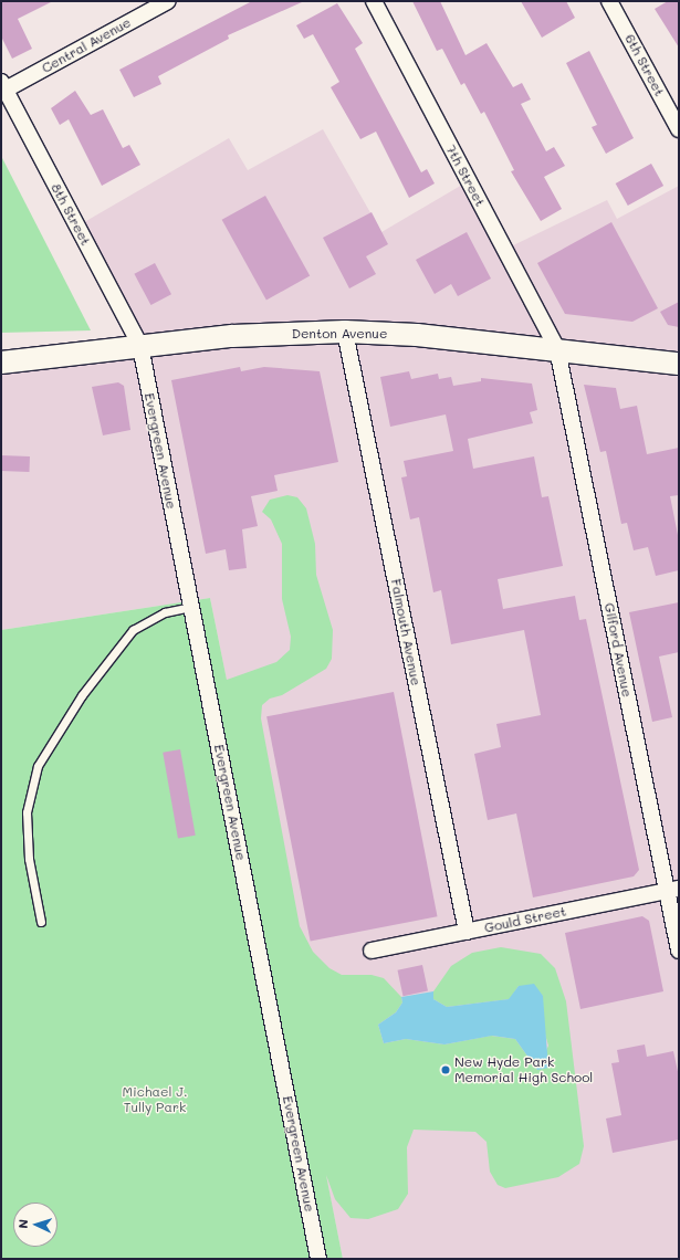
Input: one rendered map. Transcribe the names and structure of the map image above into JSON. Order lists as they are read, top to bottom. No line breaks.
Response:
{"streets":{"main road":["Denton Avenue"],"street":["Central Avenue","6th Street","7th Street","8th Street","Evergreen Avenue","Falmouth Avenue","Gilford Avenue","Gould Street"]},"crossings":[["Central Avenue","8th Street"],["7th Street","Denton Avenue"],["7th Street","Gilford Avenue"],["8th Street","Denton Avenue"],["8th Street","Evergreen Avenue"],["Denton Avenue","Evergreen Avenue"],["Denton Avenue","Falmouth Avenue"],["Denton Avenue","Gilford Avenue"],["Falmouth Avenue","Gould Street"],["Gilford Avenue","Gould Street"]],"parks":["Michael J. Tully Park"],"places":["New Hyde Park Memorial High School"],"north":"left"}
